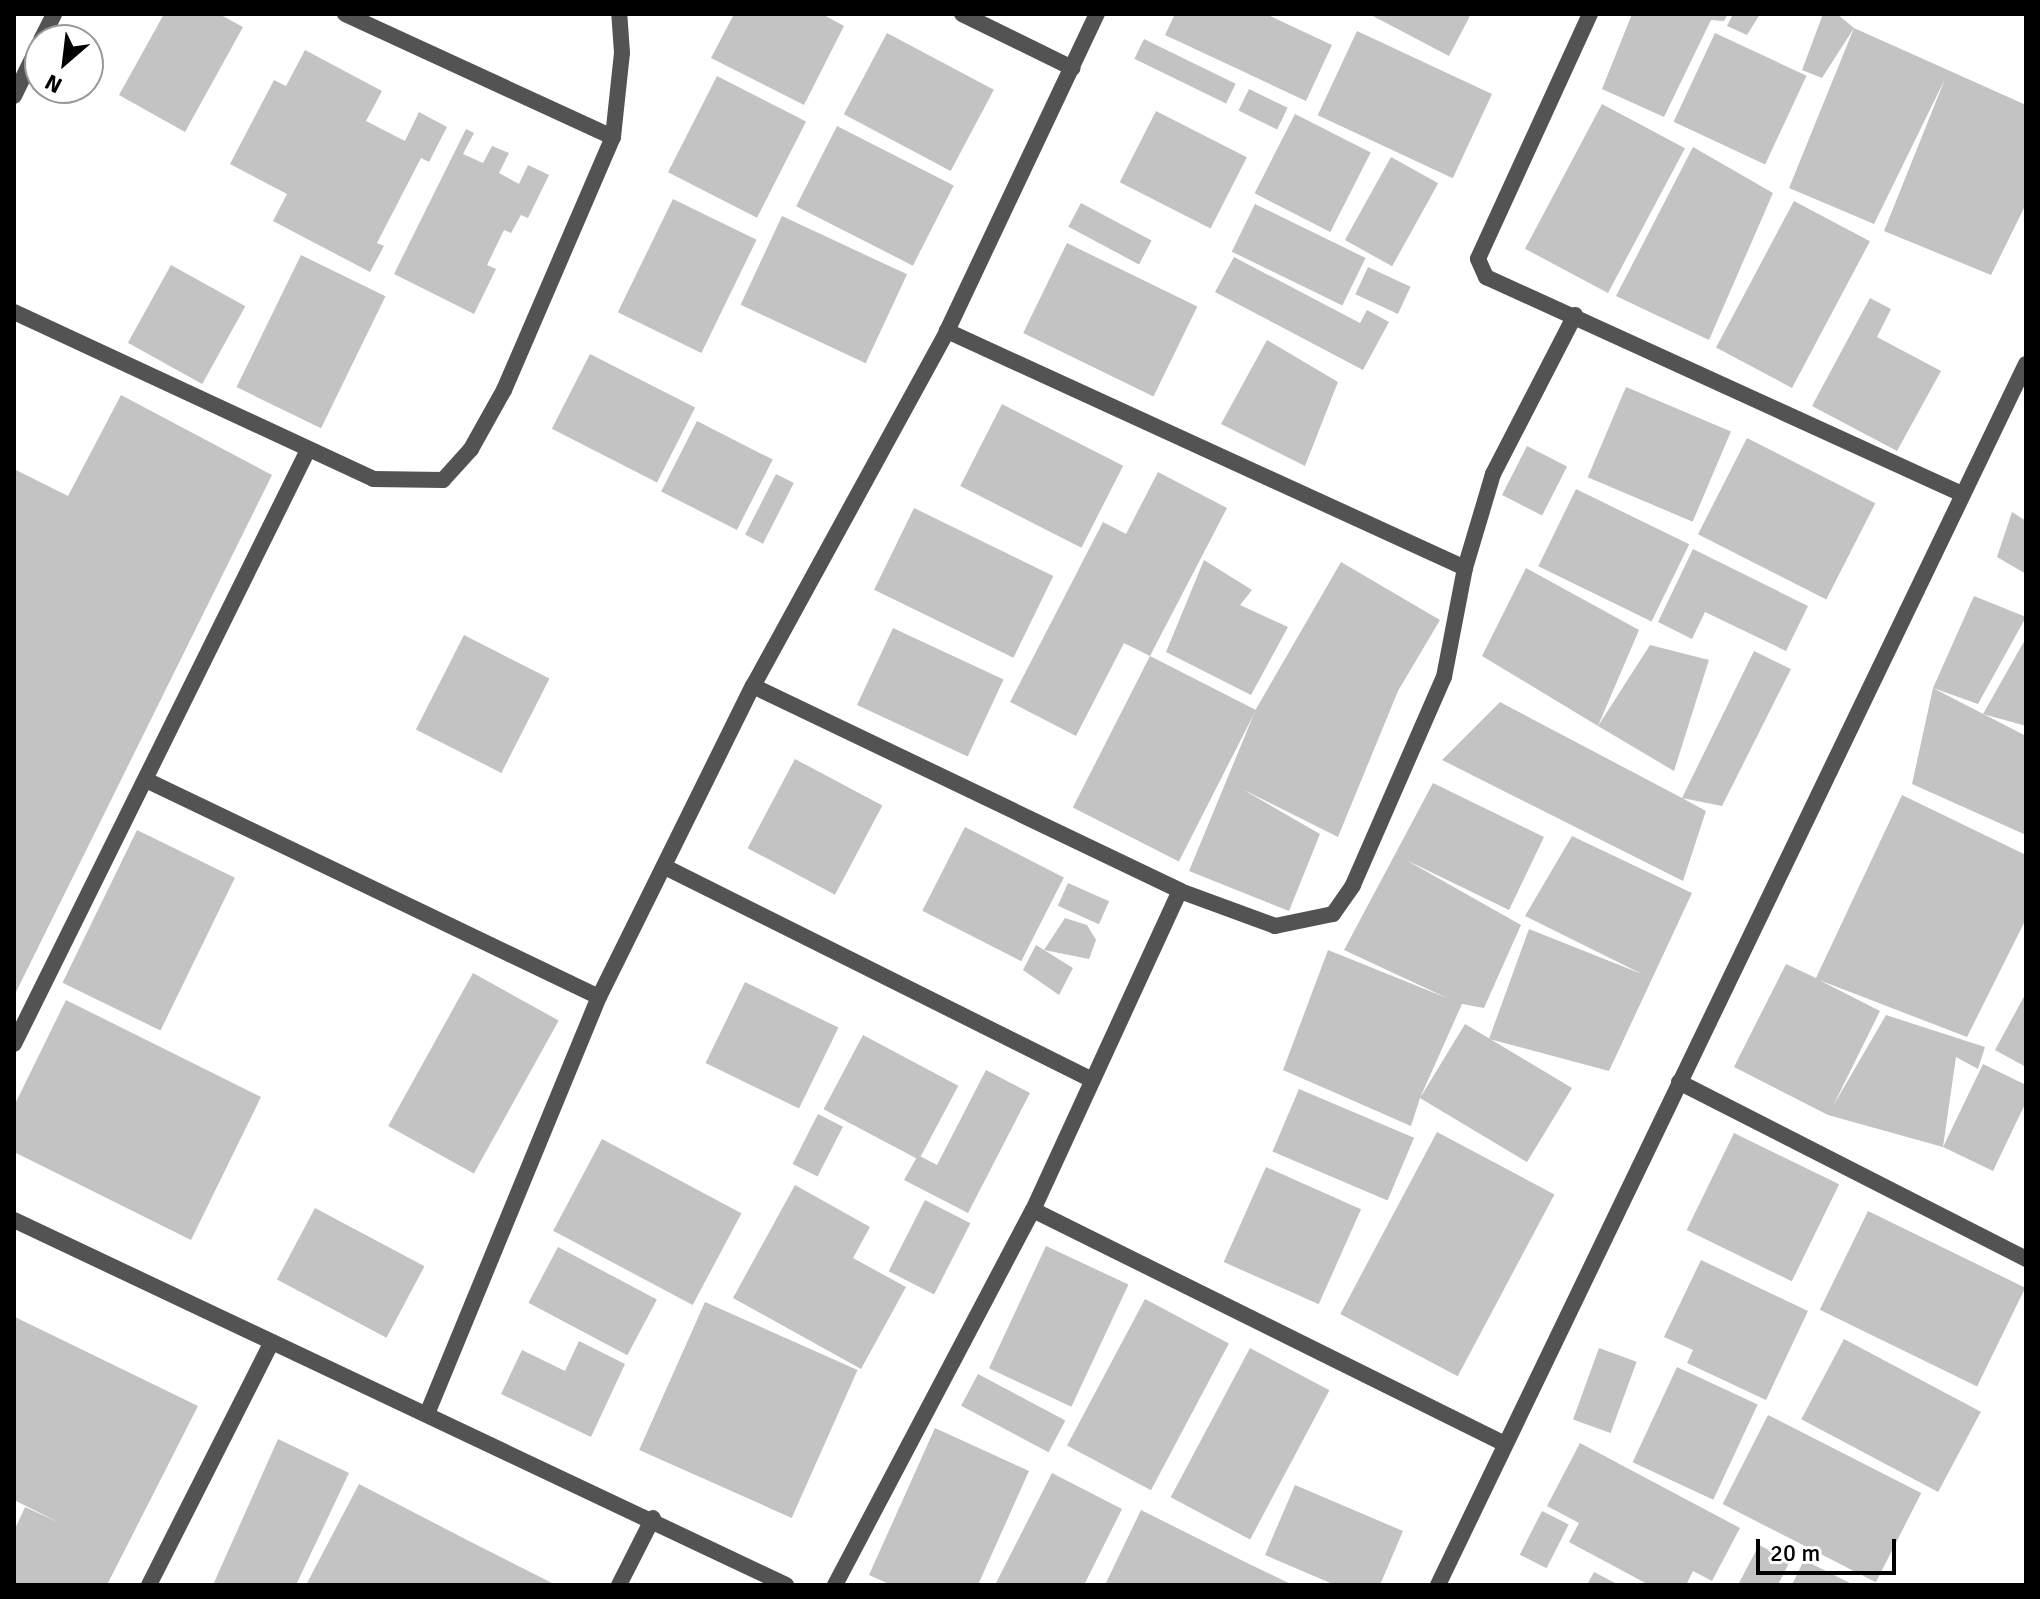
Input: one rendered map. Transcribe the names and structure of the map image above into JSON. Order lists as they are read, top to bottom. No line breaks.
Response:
{"scale_bar":"20 m","north":"bottom left"}
